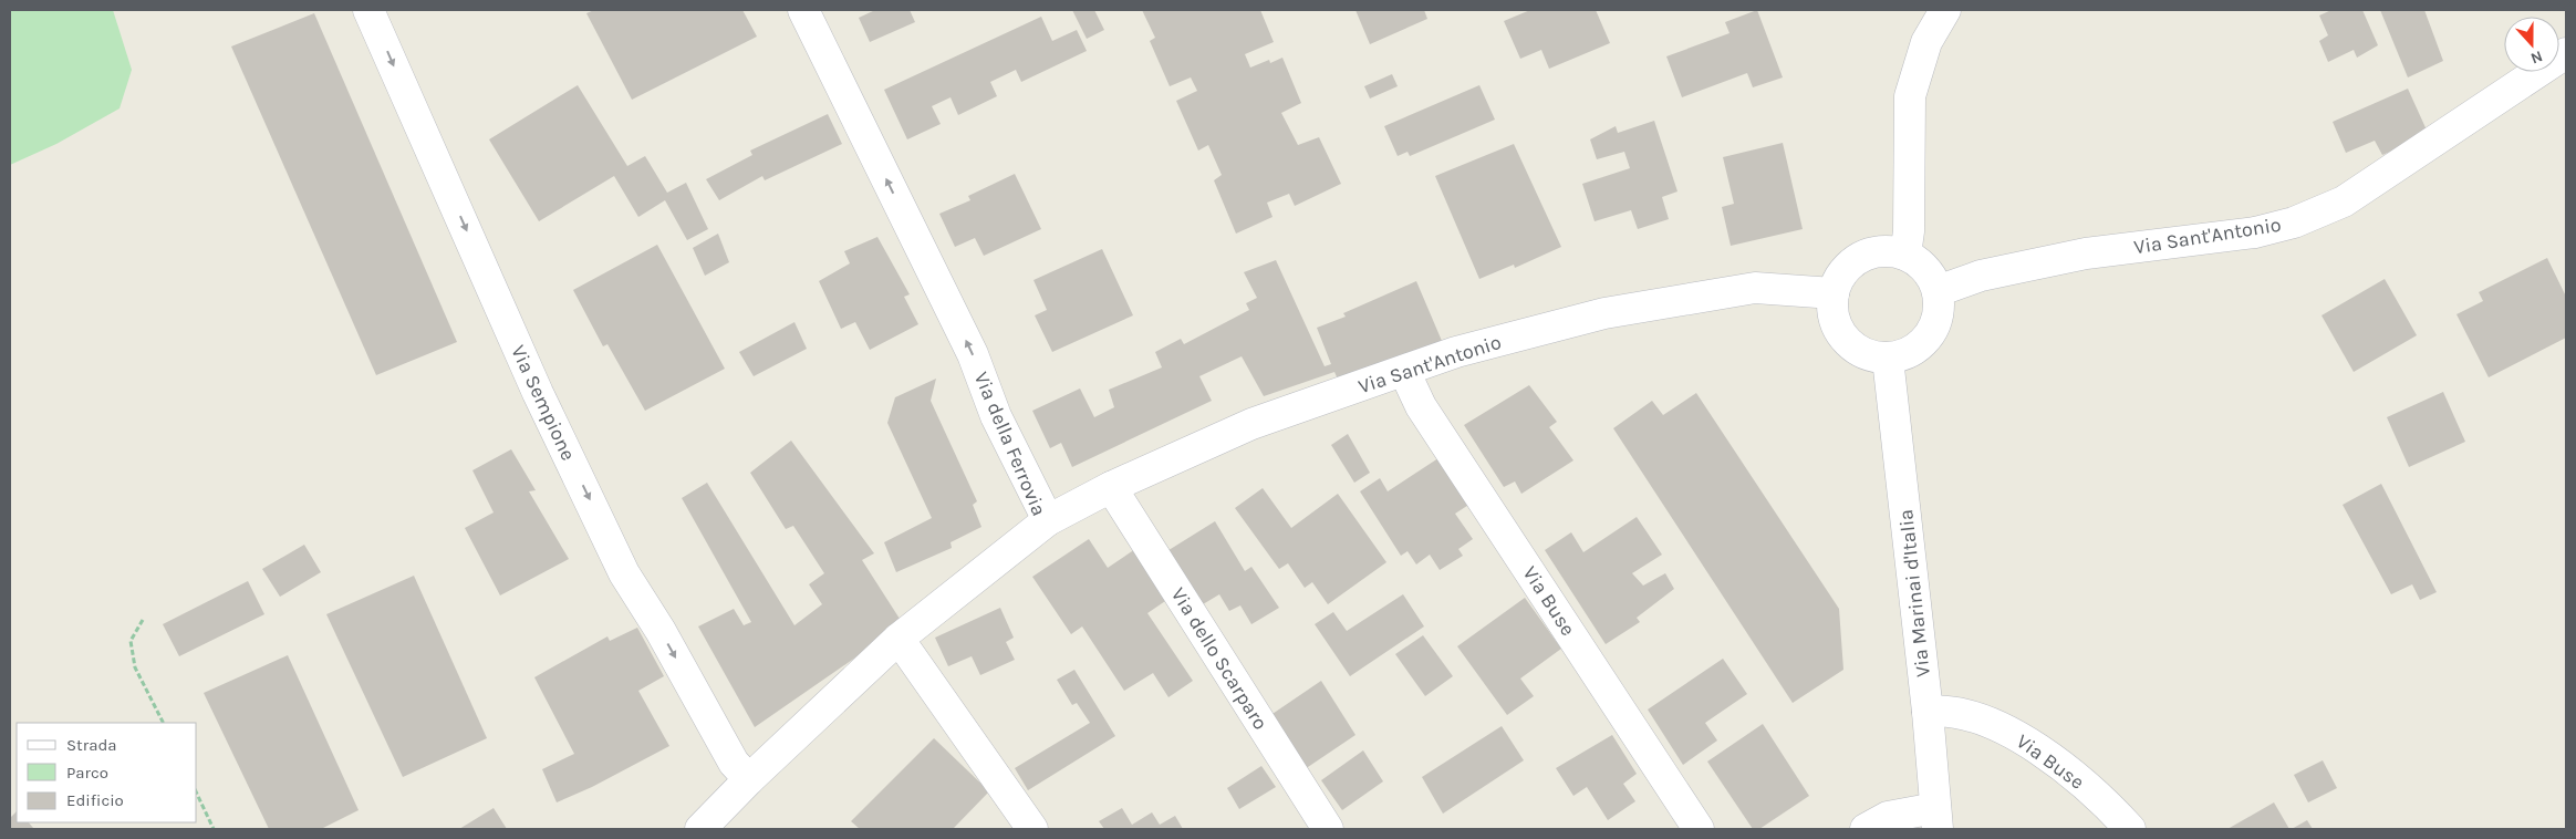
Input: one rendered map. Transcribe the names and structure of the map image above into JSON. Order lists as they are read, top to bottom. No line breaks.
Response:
{"streets":{"street":["Via Sant'Antonio","Via Sempione","Via della Ferrovia","Via Marinai d'Italia","Via Buse","Via dello Scarparo"]},"crossings":[["Via Sant'Antonio","Via della Ferrovia"],["Via Sant'Antonio","Via Marinai d'Italia"],["Via Sant'Antonio","Via Buse"],["Via Sant'Antonio","Via dello Scarparo"],["Via Sempione","Via della Ferrovia"],["Via Marinai d'Italia","Via Buse"]],"one_way":["Via Sempione","Via della Ferrovia"],"legend":["Strada","Parco","Edificio"],"north":"bottom"}
